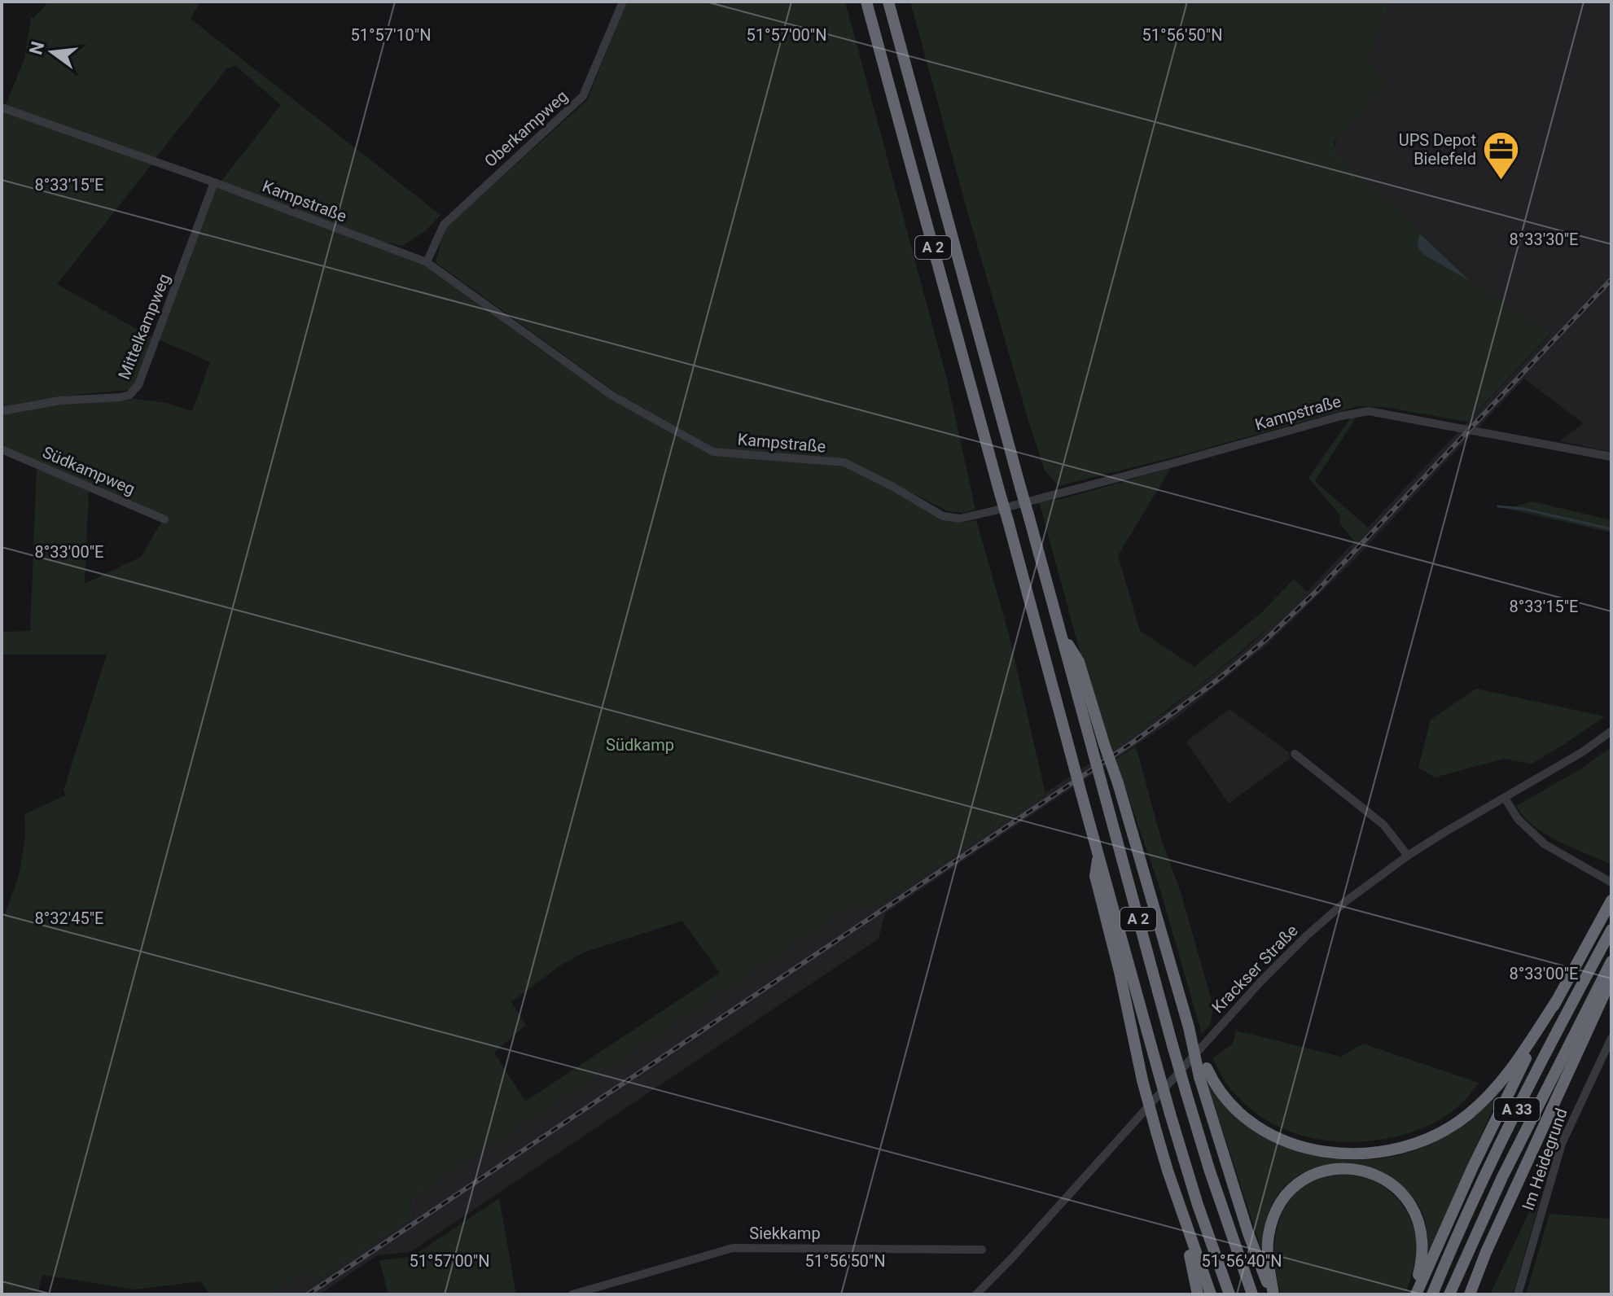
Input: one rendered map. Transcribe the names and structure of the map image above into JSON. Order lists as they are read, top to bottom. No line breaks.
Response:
{"streets":{"highway":["A 2","A 33"],"street":["Oberkampweg","Kampstraße","Mittelkampweg","Südkampweg","Krackser Straße","Im Heidegrund","Siekkamp"]},"crossings":[["Oberkampweg","Kampstraße"],["Kampstraße","Mittelkampweg"]],"parks":["Südkamp"],"places":{"office":["UPS Depot Bielefeld"]},"north":"left","coordinates":["51°57'10\"N","51°57'00\"N","51°56'50\"N","8°33'15\"E","8°33'30\"E","8°33'00\"E","8°32'45\"E","51°56'40\"N"]}
